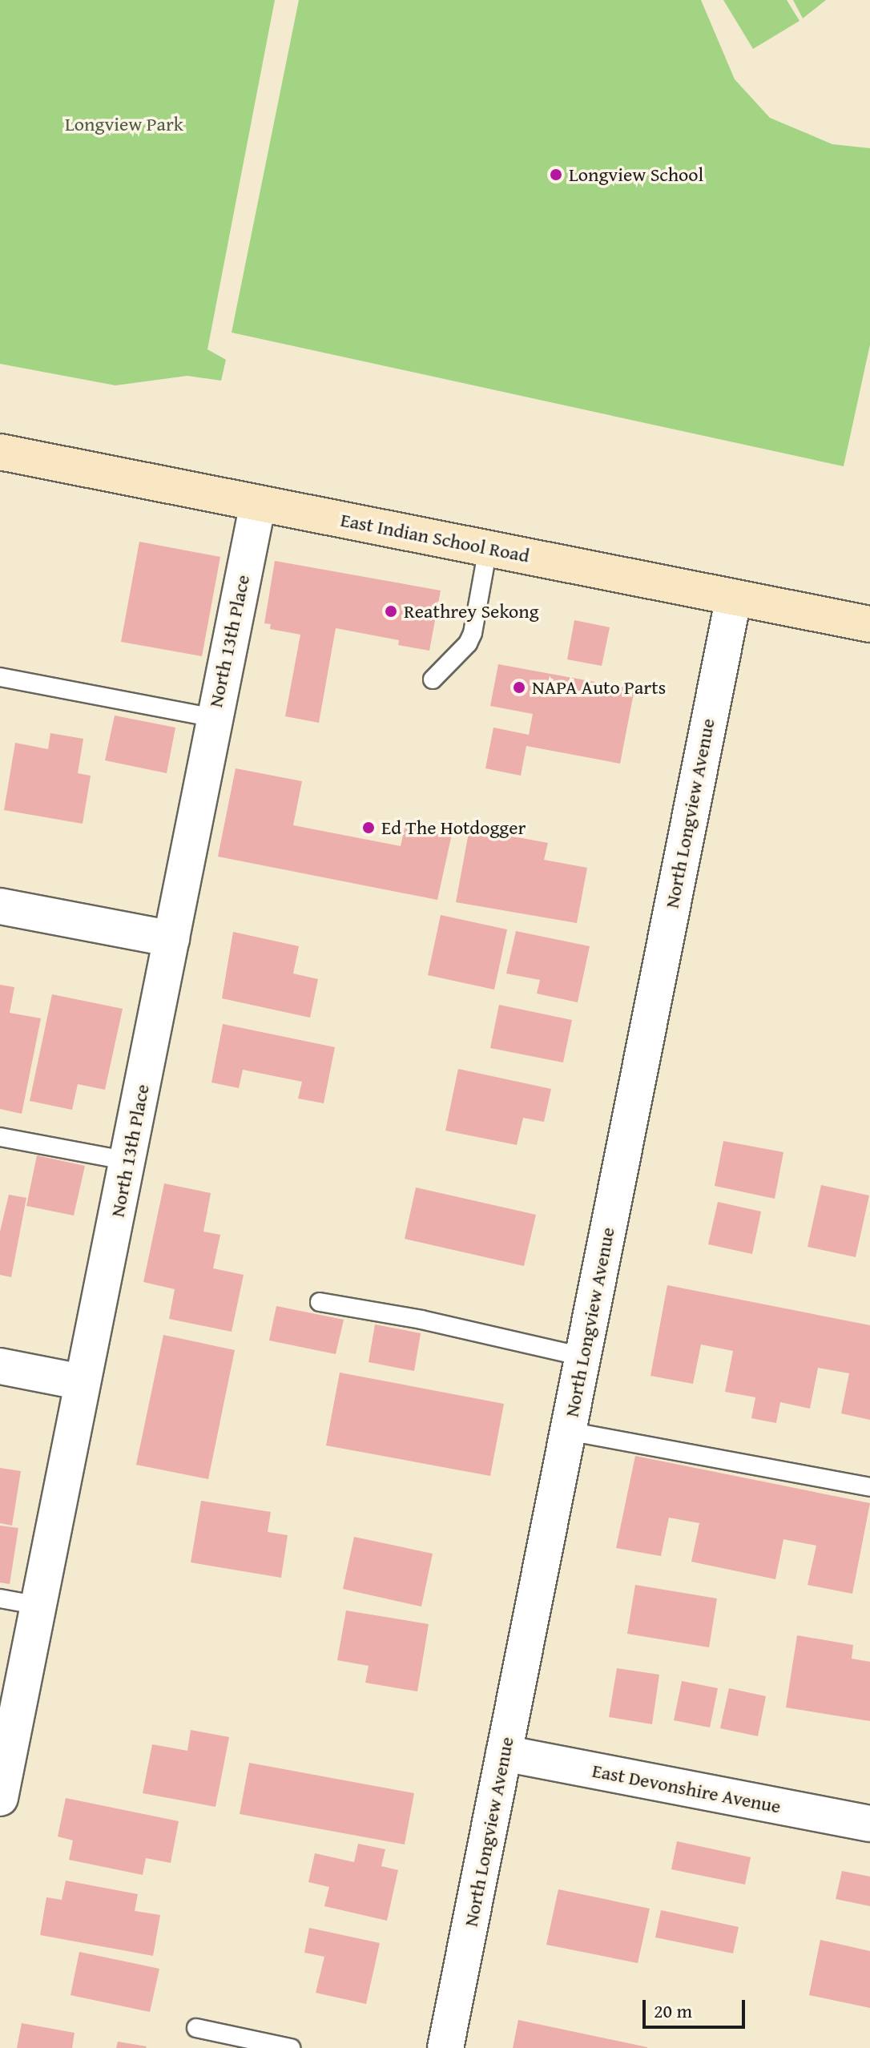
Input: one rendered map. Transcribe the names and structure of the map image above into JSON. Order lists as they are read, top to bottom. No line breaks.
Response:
{"streets":{"main road":["East Indian School Road"],"street":["North 13th Place","North Longview Avenue","East Devonshire Avenue"]},"crossings":[["East Indian School Road","North 13th Place"],["East Indian School Road","North Longview Avenue"],["North Longview Avenue","East Devonshire Avenue"]],"parks":["Longview Park"],"places":["Longview School","Reathrey Sekong","NAPA Auto Parts","Ed The Hotdogger"],"scale_bar":"20 m"}
